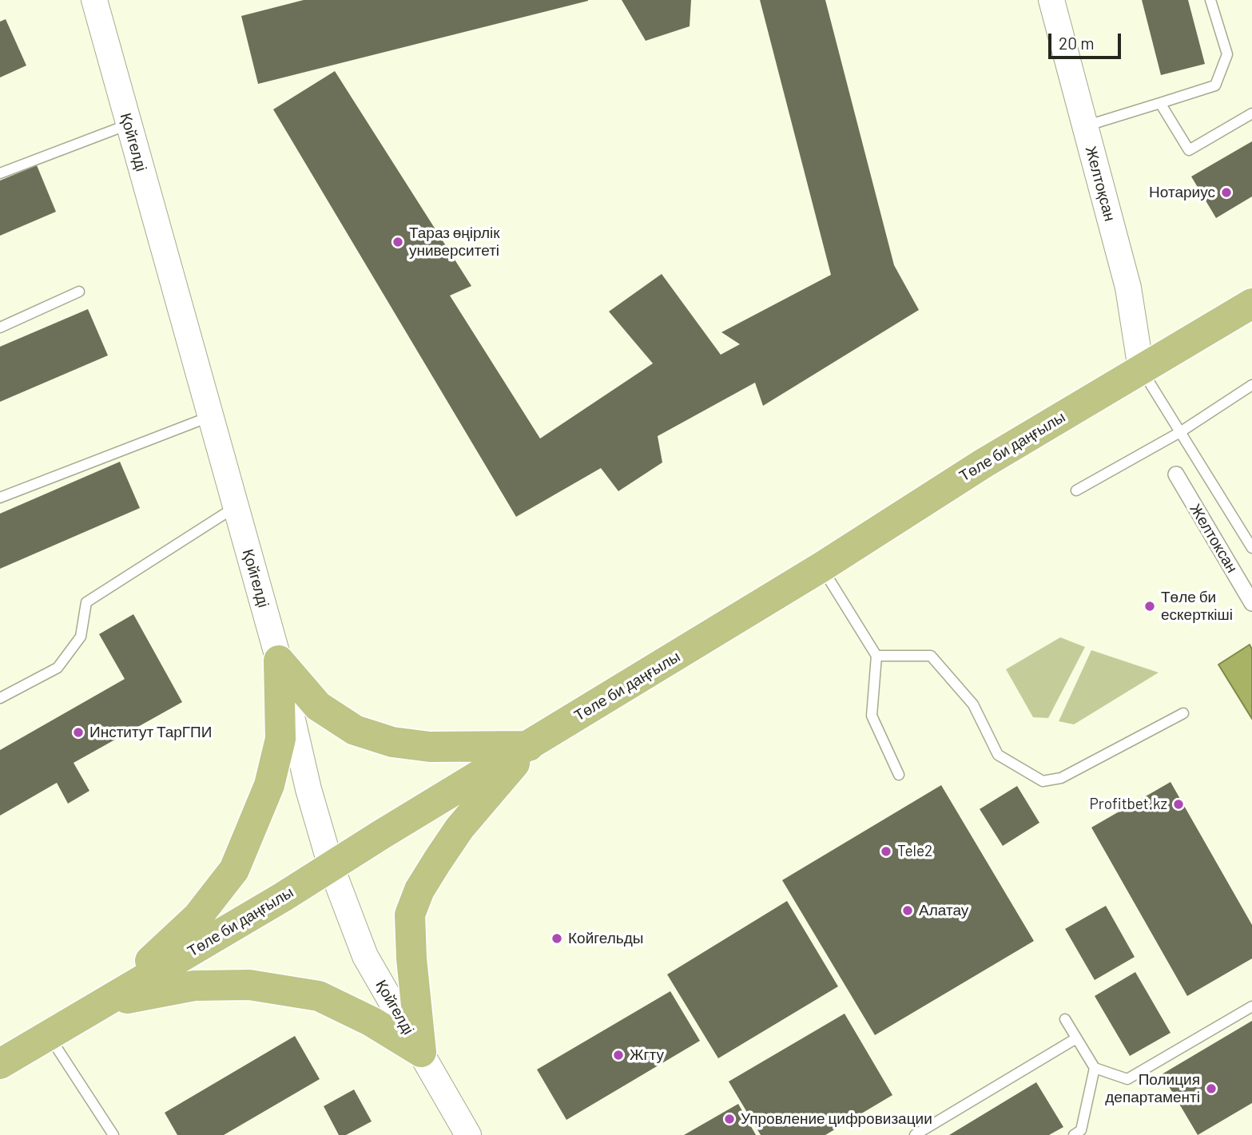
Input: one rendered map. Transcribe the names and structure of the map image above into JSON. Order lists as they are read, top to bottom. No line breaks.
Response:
{"streets":{"main road":["Төле би даңғылы"],"street":["Қойгелді","Желтоқсан","Желтоксан"]},"crossings":[["Қойгелді","Төле би даңғылы"],["Желтоқсан","Төле би даңғылы"]],"places":["Нотариус","Тараз өңірлік университеті","Төле би ескерткіші","Институт ТарГПИ","Profitbet.kz","Tele2","Алатау","Койгельды","Жгту","Полиция департаменті","Упровление цифровизации"],"scale_bar":"20 m"}
